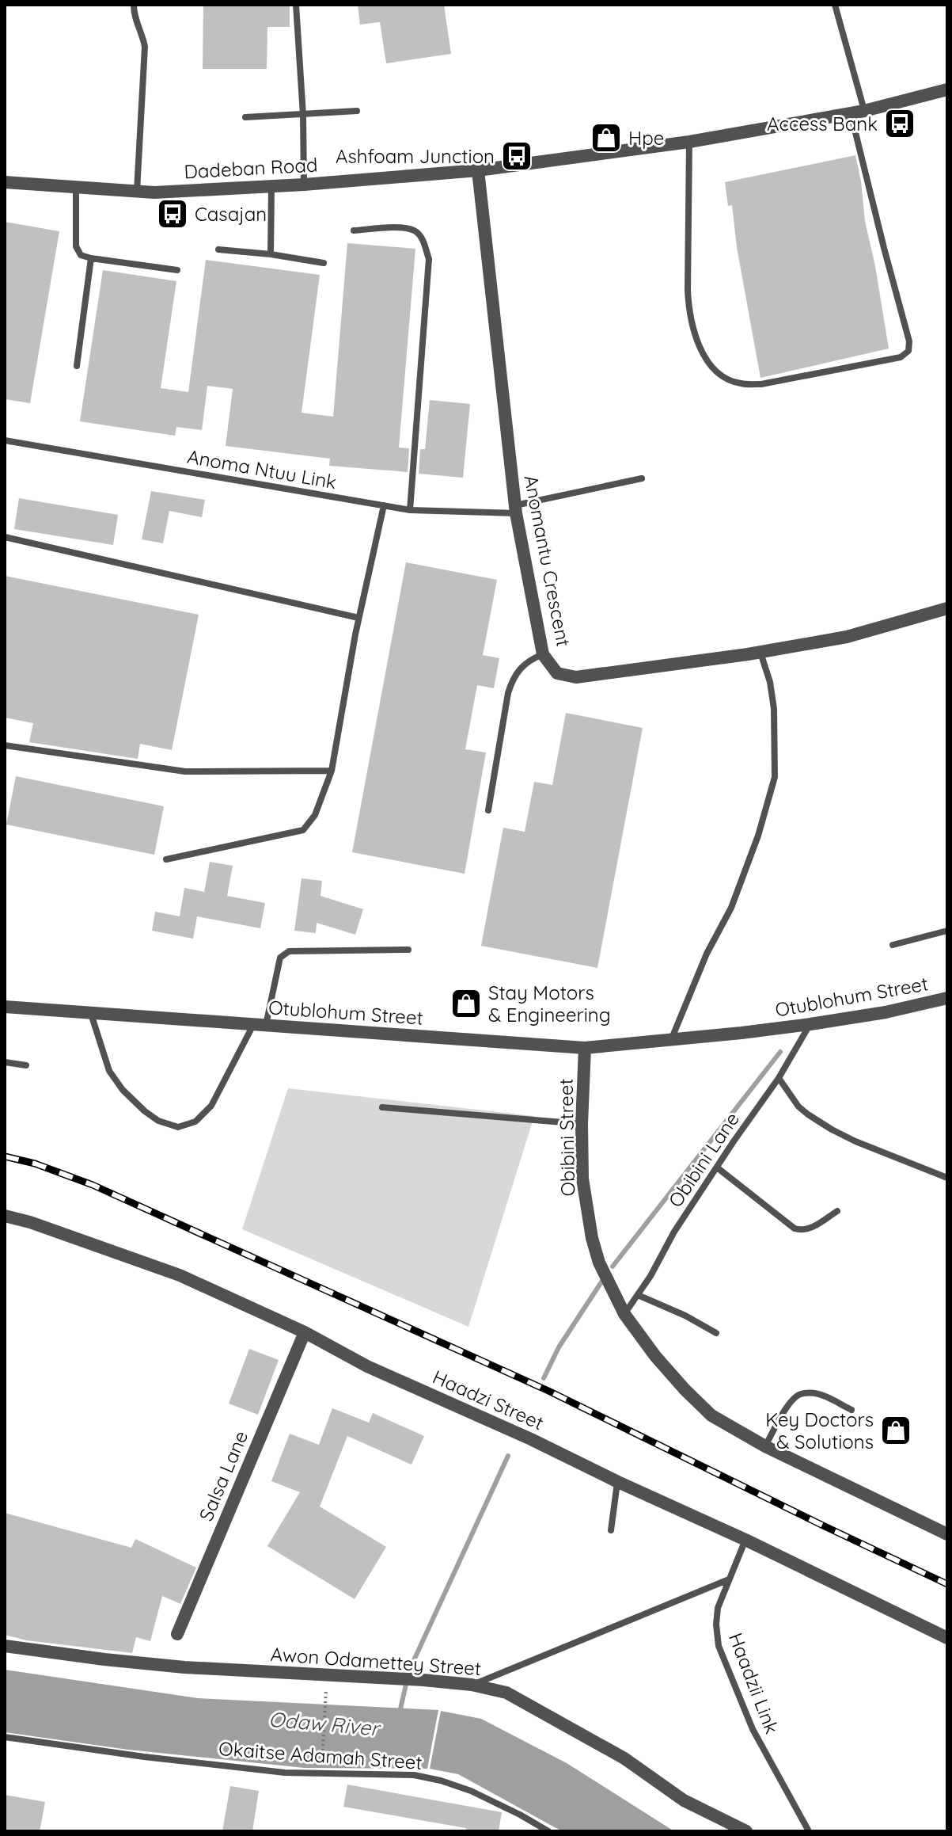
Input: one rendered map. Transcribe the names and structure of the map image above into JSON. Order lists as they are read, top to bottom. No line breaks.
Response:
{"streets":{"street":["Dadeban Road","Anomantu Crescent","Otublohum Street","Obibini Street","Haadzi Street","Salsa Lane","Awon Odamettey Street"],"lane":["Anoma Ntuu Link","Obibini Lane","Haadzii Link","Okaitse Adamah Street"]},"crossings":[["Dadeban Road","Anomantu Crescent"],["Anoma Ntuu Link","Anomantu Crescent"],["Otublohum Street","Obibini Street"],["Otublohum Street","Obibini Lane"],["Obibini Street","Obibini Lane"],["Haadzi Street","Salsa Lane"],["Haadzi Street","Haadzii Link"]],"water":["Odaw River"],"places":{"bus stop":["Access Bank","Ashfoam Junction","Casajan"],"shop":["Hpe","Stay Motors & Engineering","Key Doctors & Solutions"]}}
